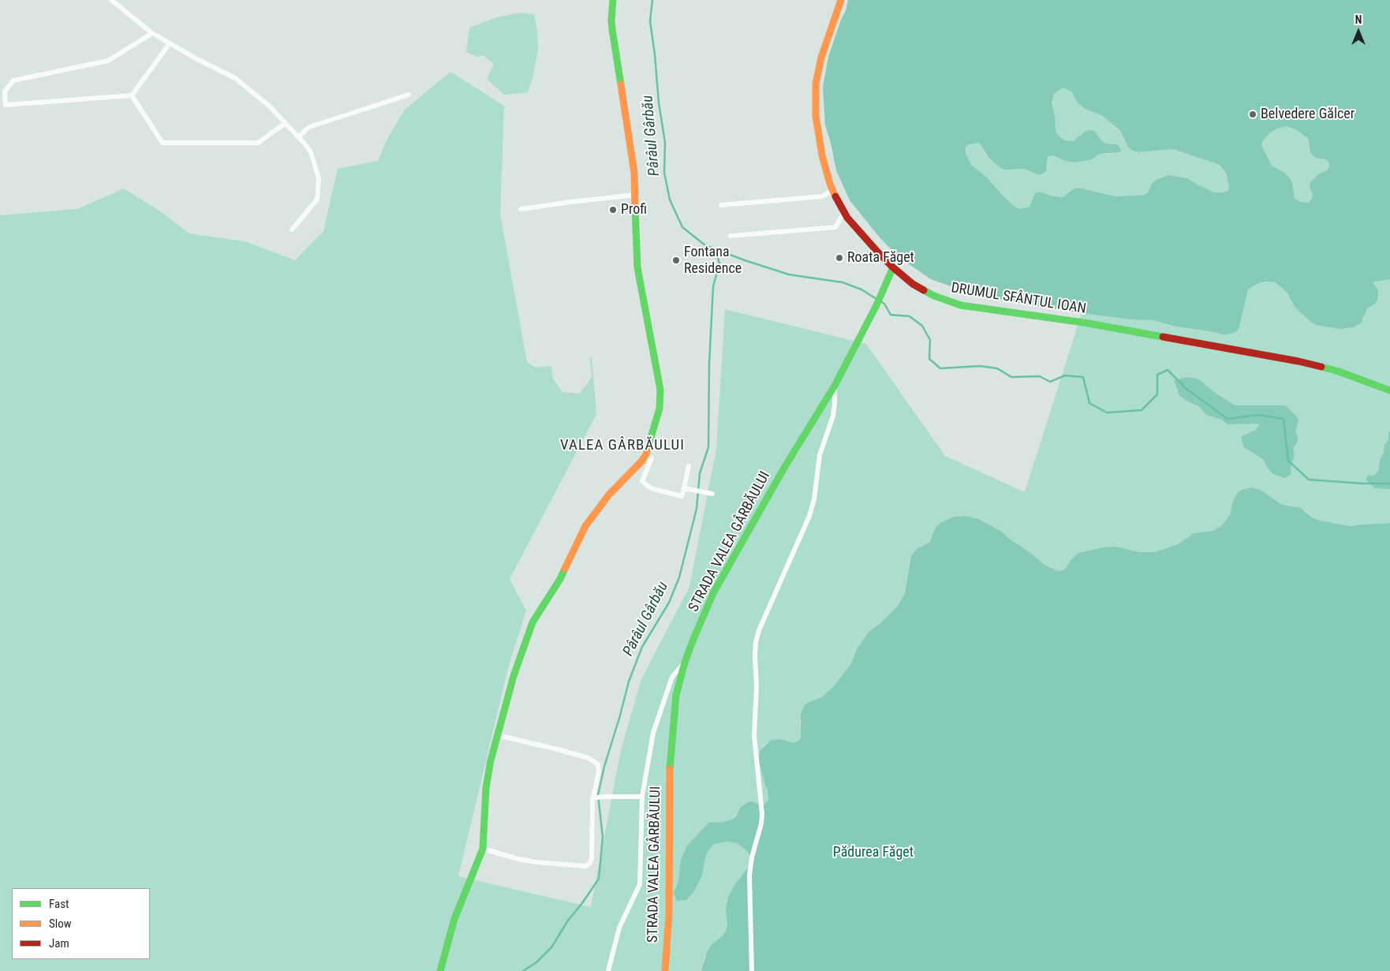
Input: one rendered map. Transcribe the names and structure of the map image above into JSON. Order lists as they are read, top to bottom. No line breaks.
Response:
{"streets":{"street":["DRUMUL SFÂNTUL IOAN","STRADA VALEA GÂRBĂULUI"]},"crossings":[["DRUMUL SFÂNTUL IOAN","STRADA VALEA GÂRBĂULUI"]],"districts":["VALEA GÂRBĂULUI"],"water":["Pârâul Gârbău"],"parks":["Pădurea Făget"],"places":["Belvedere Gălcer","Profi","Roata Făget","Fontana Residence"],"legend":["Fast","Slow","Jam"],"north":"top"}
